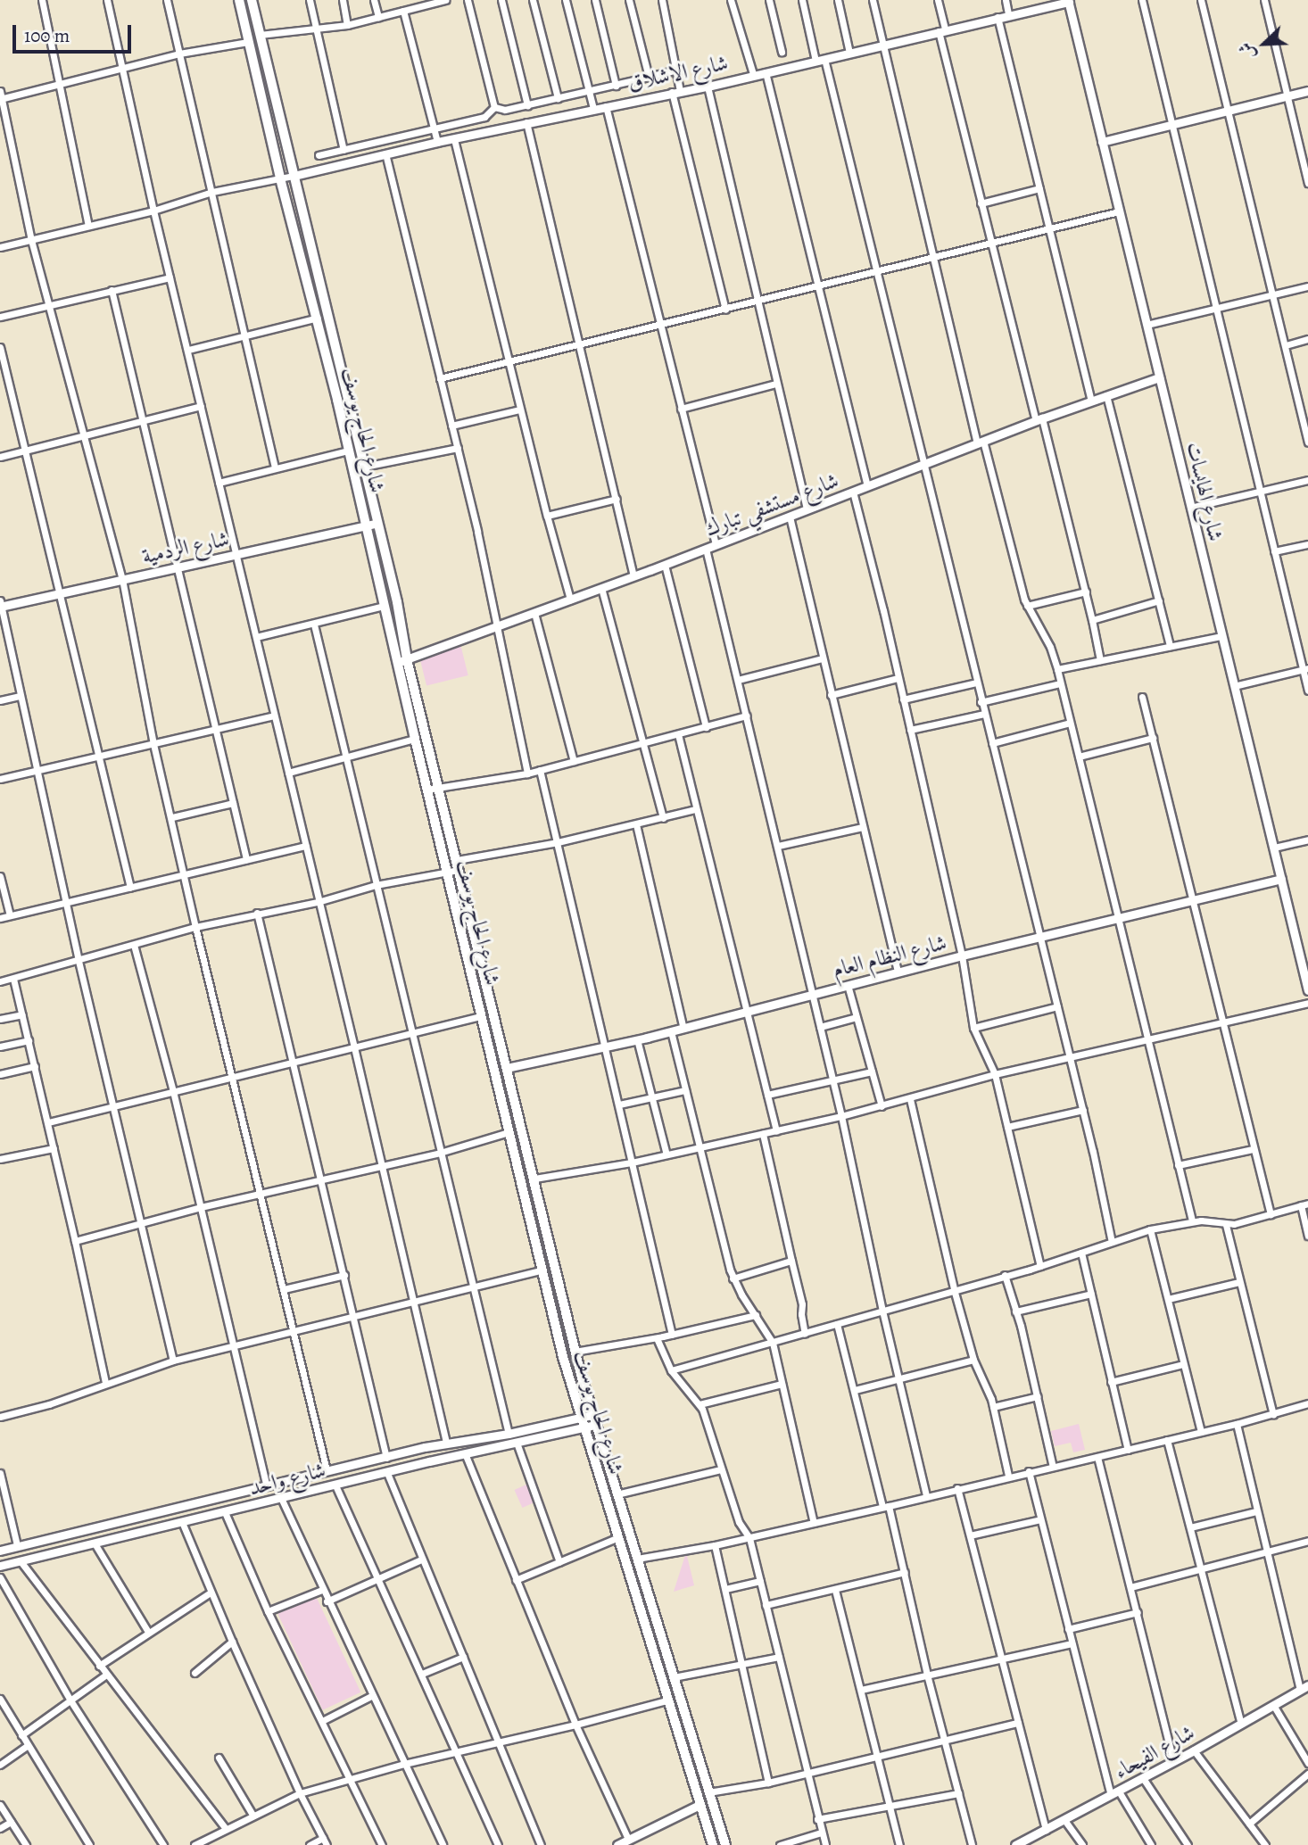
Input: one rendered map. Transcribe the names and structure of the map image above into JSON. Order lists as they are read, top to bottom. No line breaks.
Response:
{"streets":{"main road":["شارع الحاج يوسف"],"street":["شارع الاشلاق","شارع الهايسات","شارع مستشفي تبارك","شارع الردمية","شارع النظام العام","شارع واحد","شارع الفيحاء"]},"crossings":[["شارع الاشلاق","شارع الحاج يوسف"],["شارع الاشلاق","شارع الهايسات"],["شارع الحاج يوسف","شارع مستشفي تبارك"],["شارع الحاج يوسف","شارع الردمية"],["شارع الحاج يوسف","شارع النظام العام"],["شارع الحاج يوسف","شارع واحد"],["شارع الهايسات","شارع مستشفي تبارك"],["شارع الهايسات","شارع النظام العام"]],"scale_bar":"100 m","north":"bottom left"}
